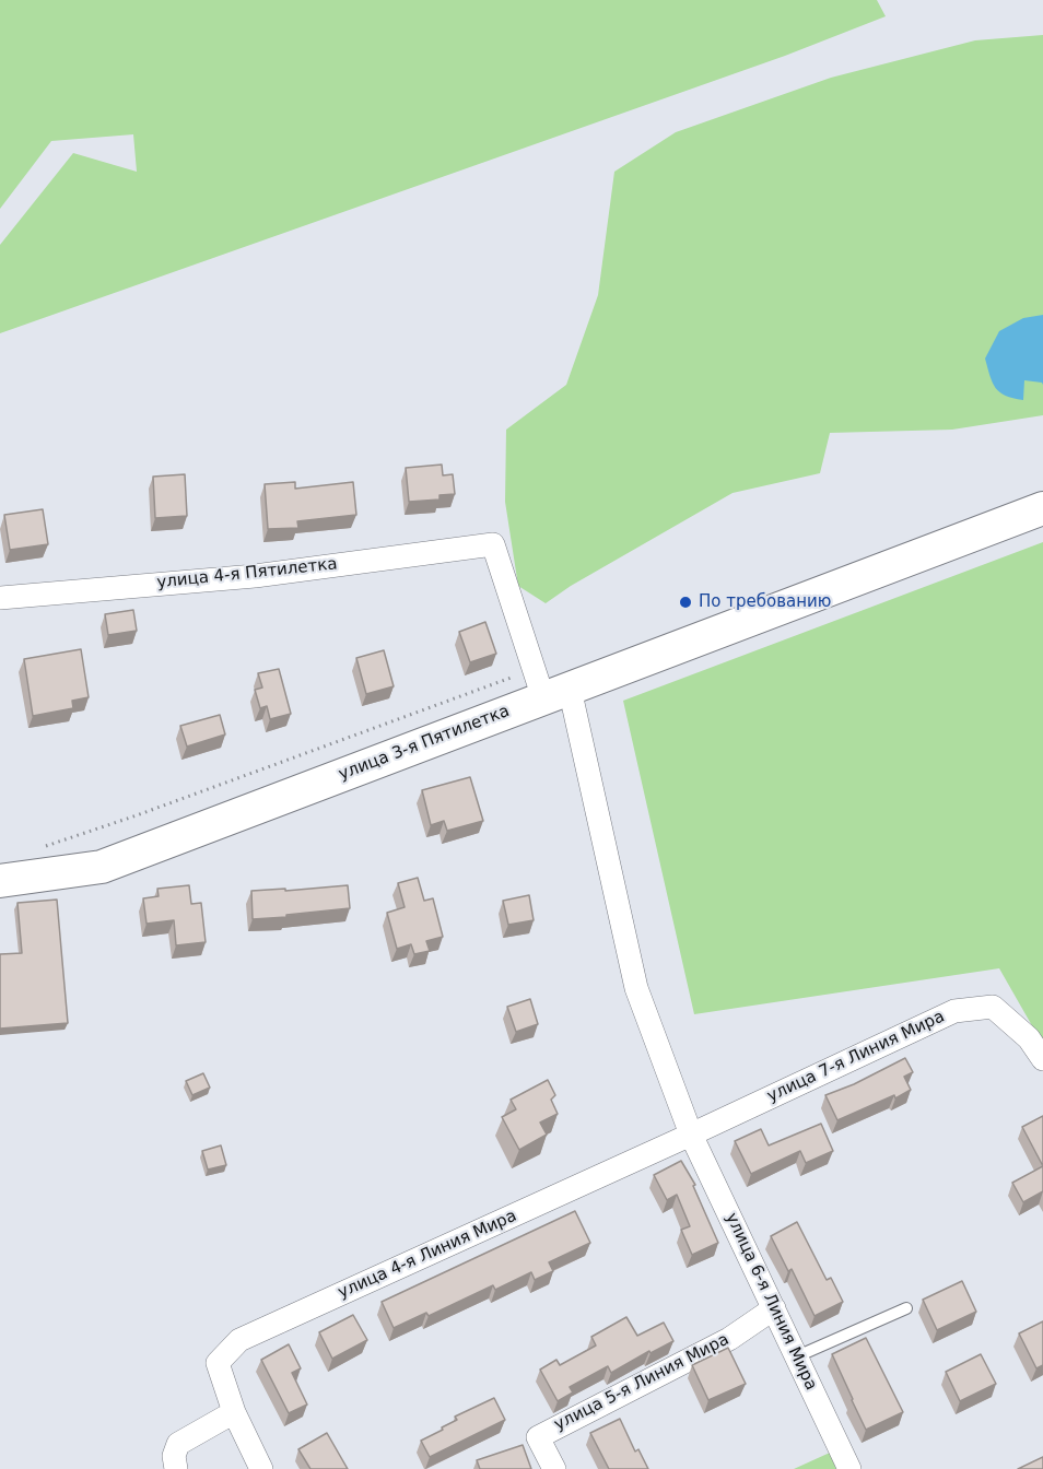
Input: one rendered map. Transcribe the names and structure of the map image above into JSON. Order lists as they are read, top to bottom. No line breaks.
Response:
{"streets":{"main road":["улица 3-я Пятилетка"],"street":["улица 4-я Пятилетка","улица 7-я Линия Мира","улица 4-я Линия Мира","улица 6-я Линия Мира","улица 5-я Линия Мира"]},"crossings":[["улица 4-я Пятилетка","улица 6-я Линия Мира"],["улица 3-я Пятилетка","улица 6-я Линия Мира"],["улица 7-я Линия Мира","улица 4-я Линия Мира"],["улица 7-я Линия Мира","улица 6-я Линия Мира"],["улица 4-я Линия Мира","улица 6-я Линия Мира"],["улица 6-я Линия Мира","улица 5-я Линия Мира"]],"places":["По требованию"]}
